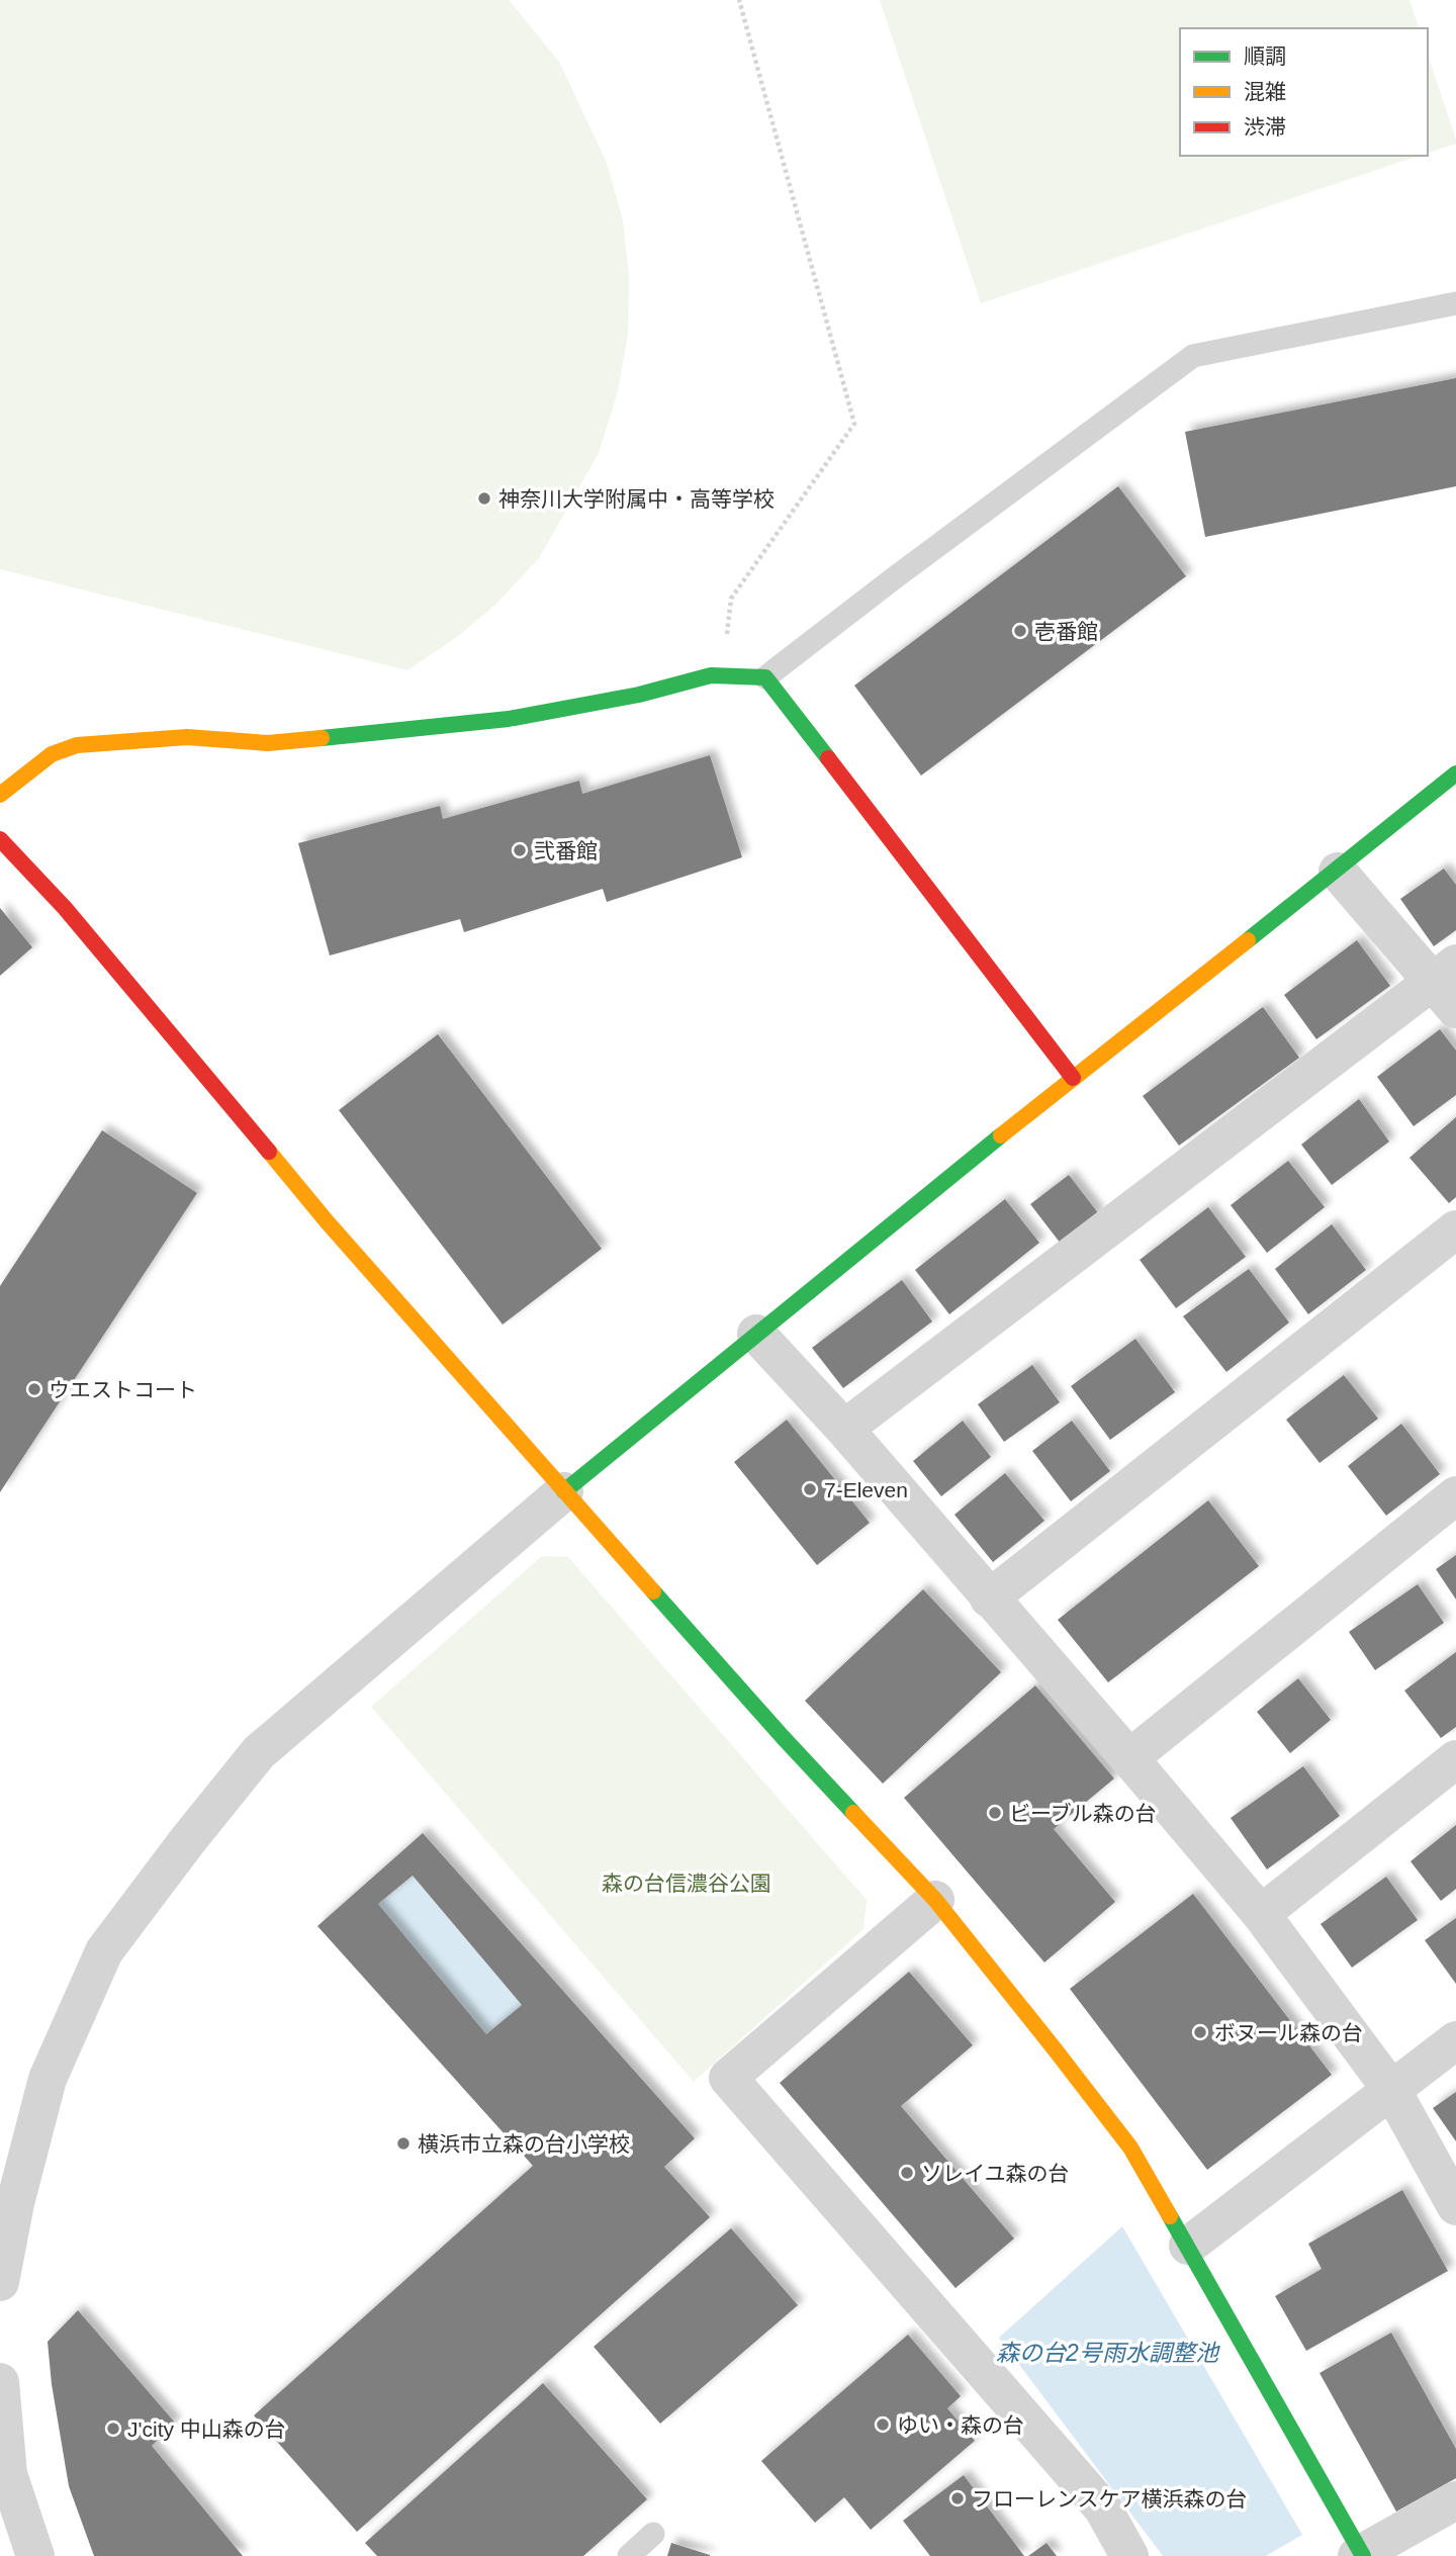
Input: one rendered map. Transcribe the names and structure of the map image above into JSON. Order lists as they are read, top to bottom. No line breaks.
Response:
{"water":["森の台2号雨水調整池"],"parks":["森の台信濃谷公園"],"places":["神奈川大学附属中・高等学校","壱番館","弐番館","ウエストコート","7-Eleven","ビーブル森の台","ボヌール森の台","横浜市立森の台小学校","ソレイユ森の台","ゆい・森の台","J'city 中山森の台","フローレンスケア横浜森の台"],"legend":["順調","混雑","渋滞"]}
